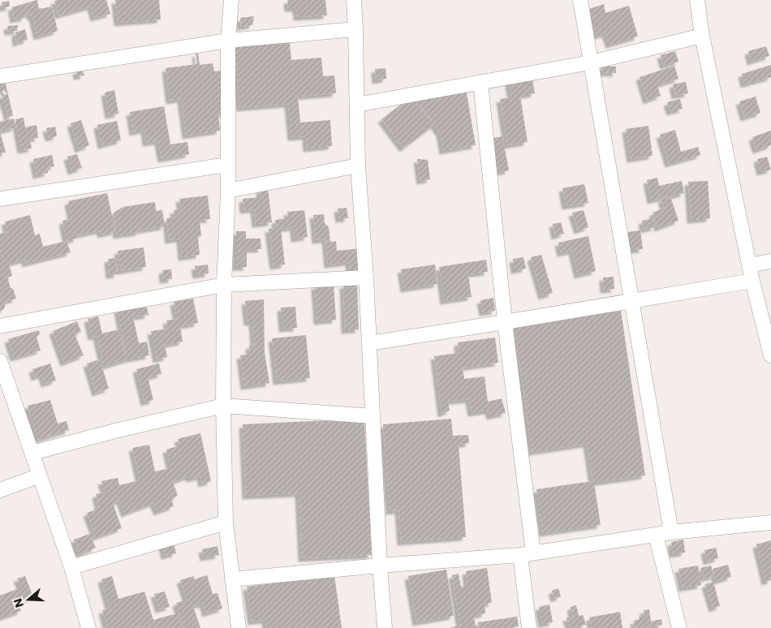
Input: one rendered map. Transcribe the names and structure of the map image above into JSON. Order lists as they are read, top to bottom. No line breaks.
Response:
{"north":"left"}
